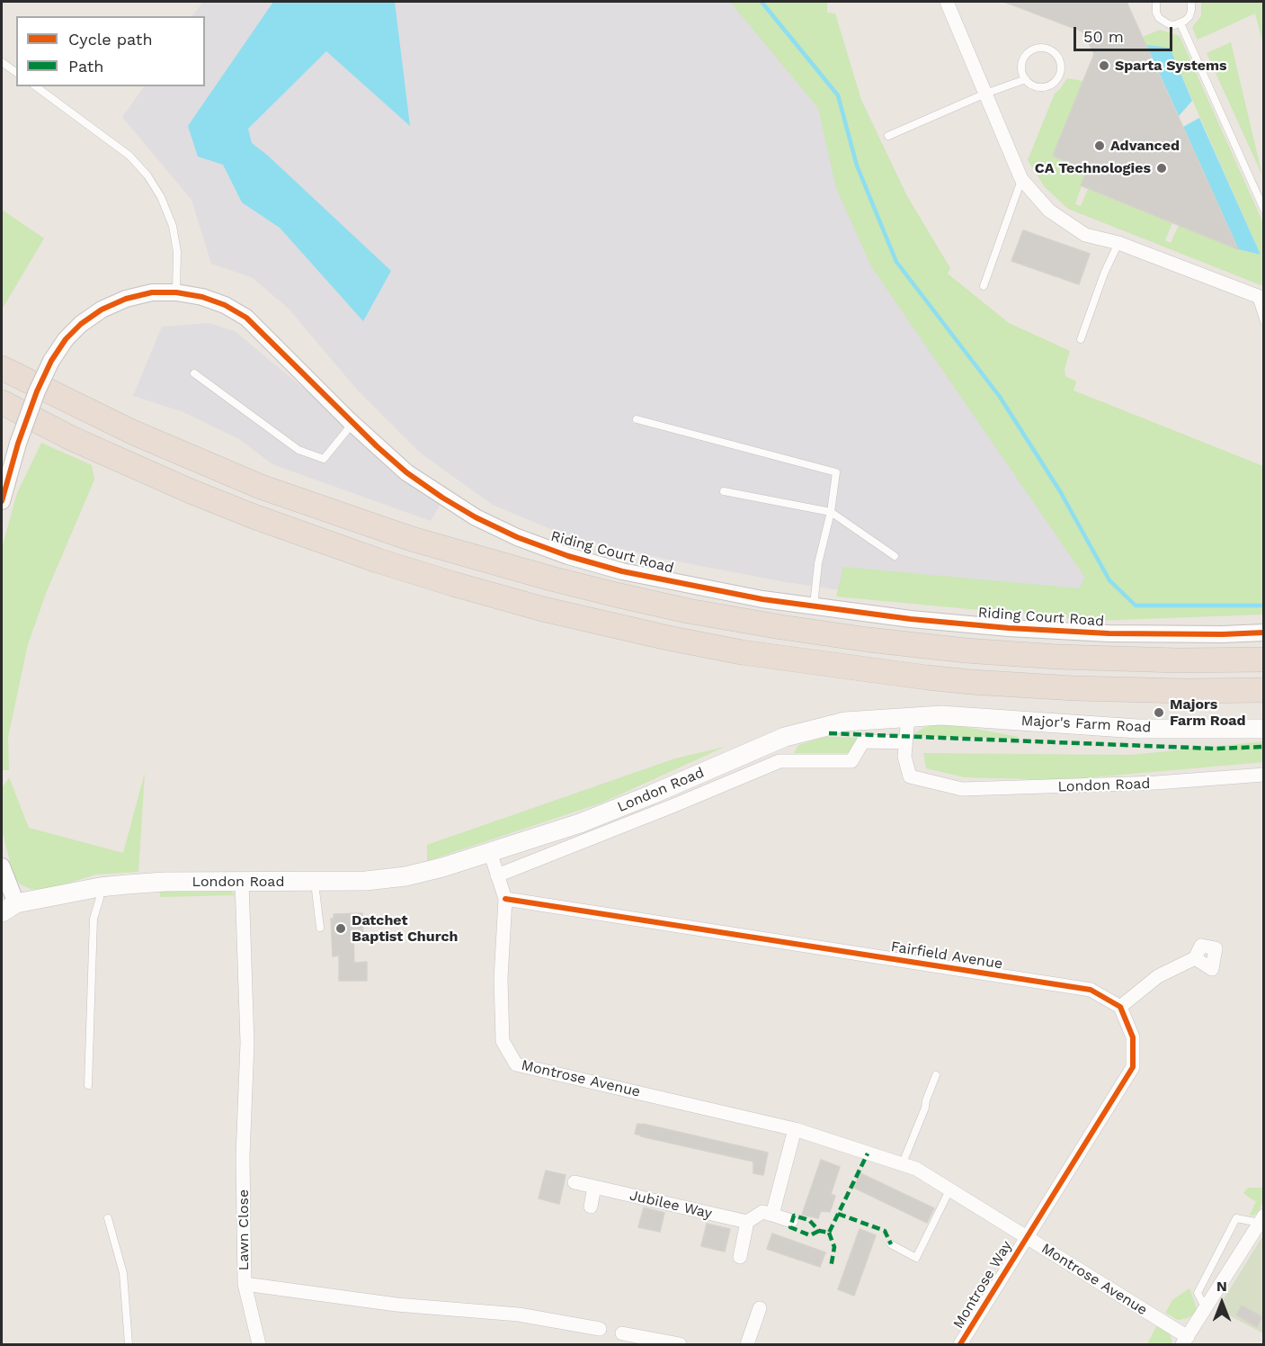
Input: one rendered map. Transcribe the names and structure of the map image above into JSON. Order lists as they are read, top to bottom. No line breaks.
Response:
{"streets":{"main road":["Major's Farm Road","London Road"],"street":["Riding Court Road","Fairfield Avenue","Montrose Avenue","Jubilee Way","Lawn Close","Montrose Way"]},"crossings":[["Major's Farm Road","London Road"],["London Road","Montrose Avenue"],["London Road","Lawn Close"],["Fairfield Avenue","Montrose Avenue"],["Montrose Avenue","Montrose Way"]],"places":["Sparta Systems","Advanced","CA Technologies","Majors Farm Road","Datchet Baptist Church"],"legend":["Cycle path","Path"],"scale_bar":"50 m","north":"top"}
